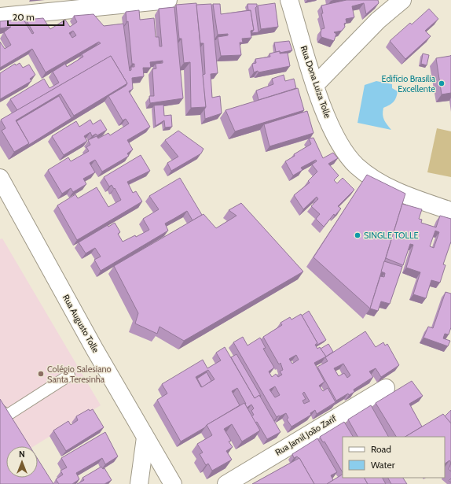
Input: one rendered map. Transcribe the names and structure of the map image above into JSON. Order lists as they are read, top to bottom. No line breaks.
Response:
{"streets":{"street":["Rua Dona Luiza Tolle","Rua Augusto Tolle","Rua Jamil João Zarif"]},"places":["Edifício Brasilia Excellente","SINGLE TOLLE","Colégio Salesiano Santa Teresinha"],"legend":["Road","Water"],"scale_bar":"20 m","north":"top"}
